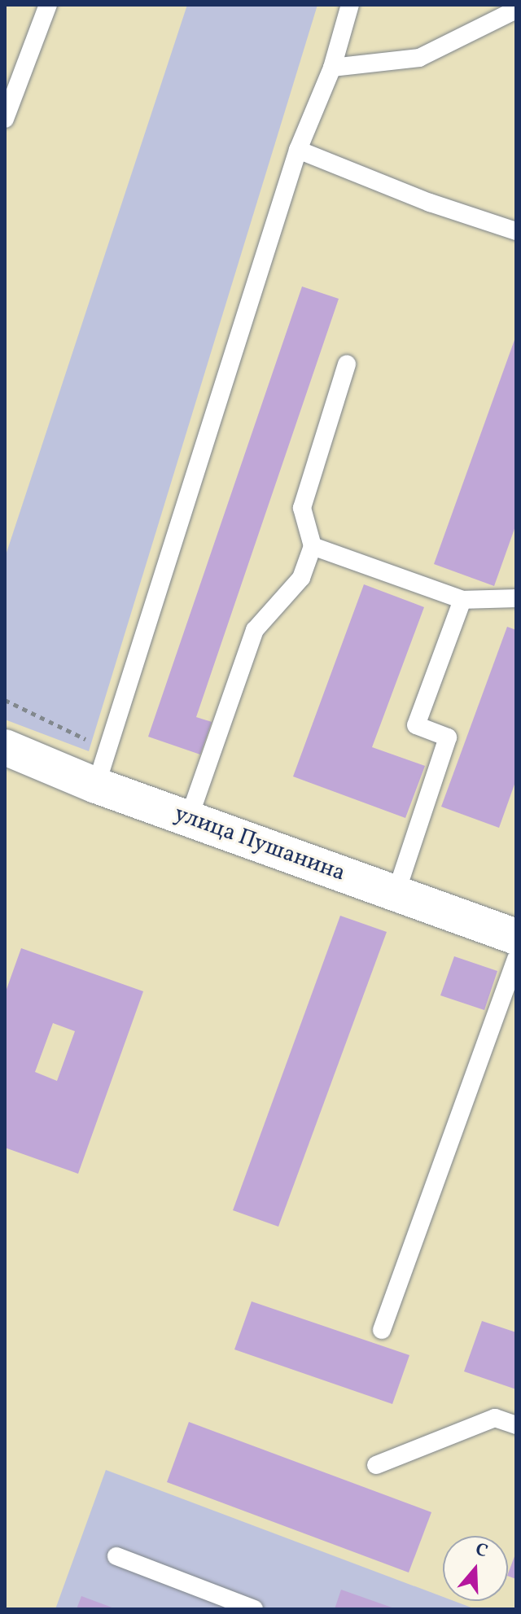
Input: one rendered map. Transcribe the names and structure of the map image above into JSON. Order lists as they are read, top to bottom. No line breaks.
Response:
{"streets":{"street":["улица Пушанина"]},"north":"top"}
